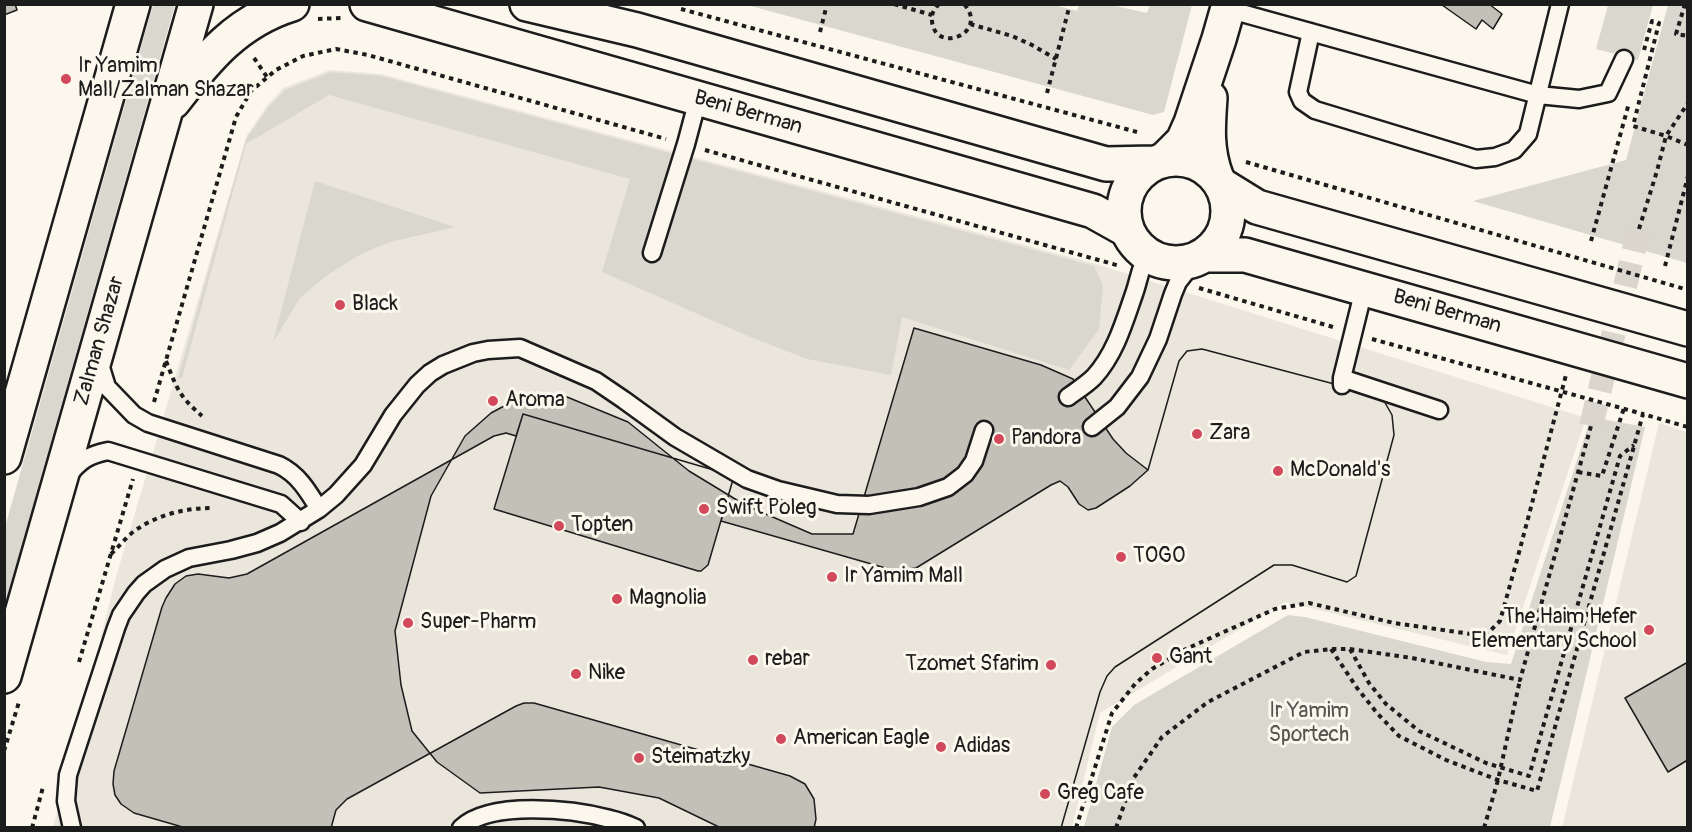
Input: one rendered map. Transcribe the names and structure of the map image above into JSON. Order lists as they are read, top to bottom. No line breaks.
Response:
{"streets":{"street":["Beni Berman","Zalman Shazar"]},"parks":["Ir Yamim Sportech"],"places":["Ir Yamim Mall/Zalman Shazar","Black","Aroma","Zara","Pandora","McDonald's","Swift Poleg","Topten","TOGO","Ir Yamim Mall","Magnolia","Super-Pharm","The Haim Hefer Elementary School","Gant","rebar","Tzomet Sfarim","Nike","American Eagle","Adidas","Steimatzky","Greg Cafe"]}
